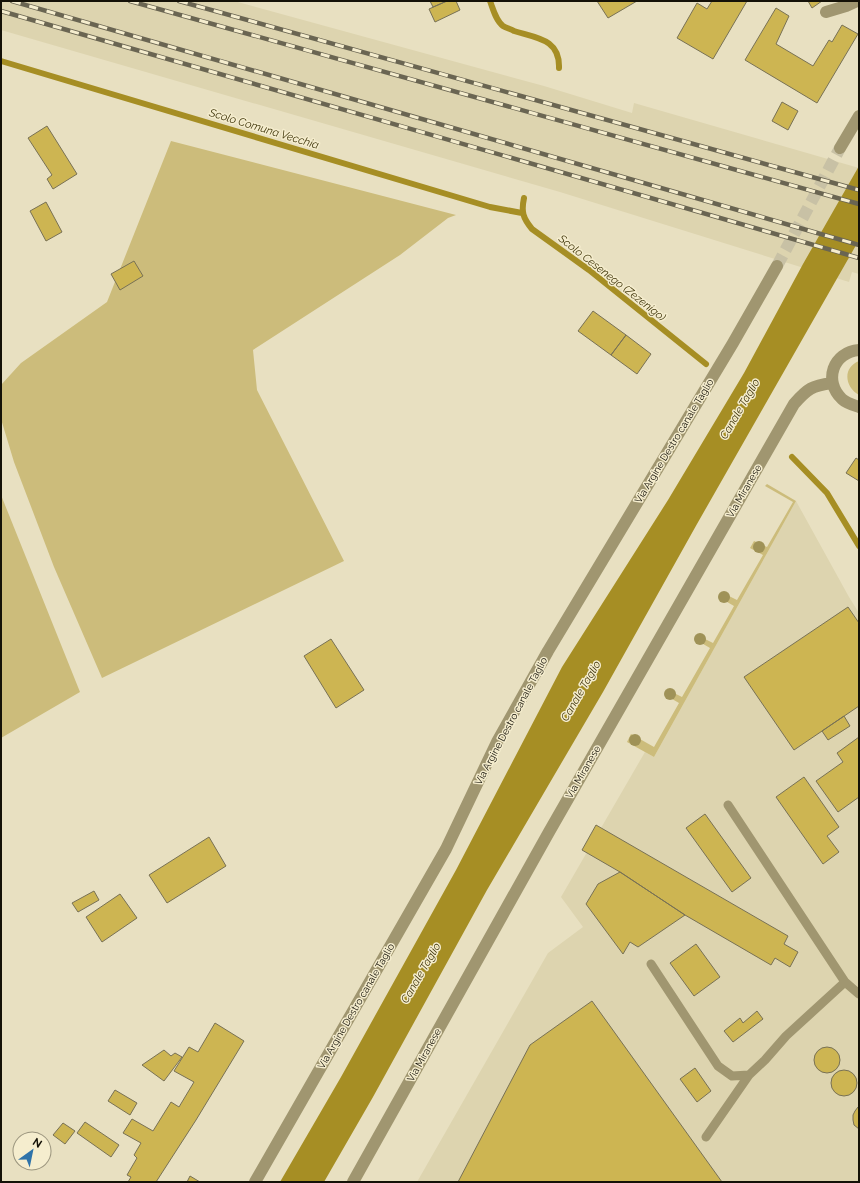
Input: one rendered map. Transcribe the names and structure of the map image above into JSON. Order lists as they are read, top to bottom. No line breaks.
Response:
{"streets":{"street":["Via Argine Destro canale Taglio","Via Miranese"]},"water":["Scolo Comuna Vecchia","Scolo Cesenego (Zezenigo)","Canale Taglio"],"north":"top right"}
